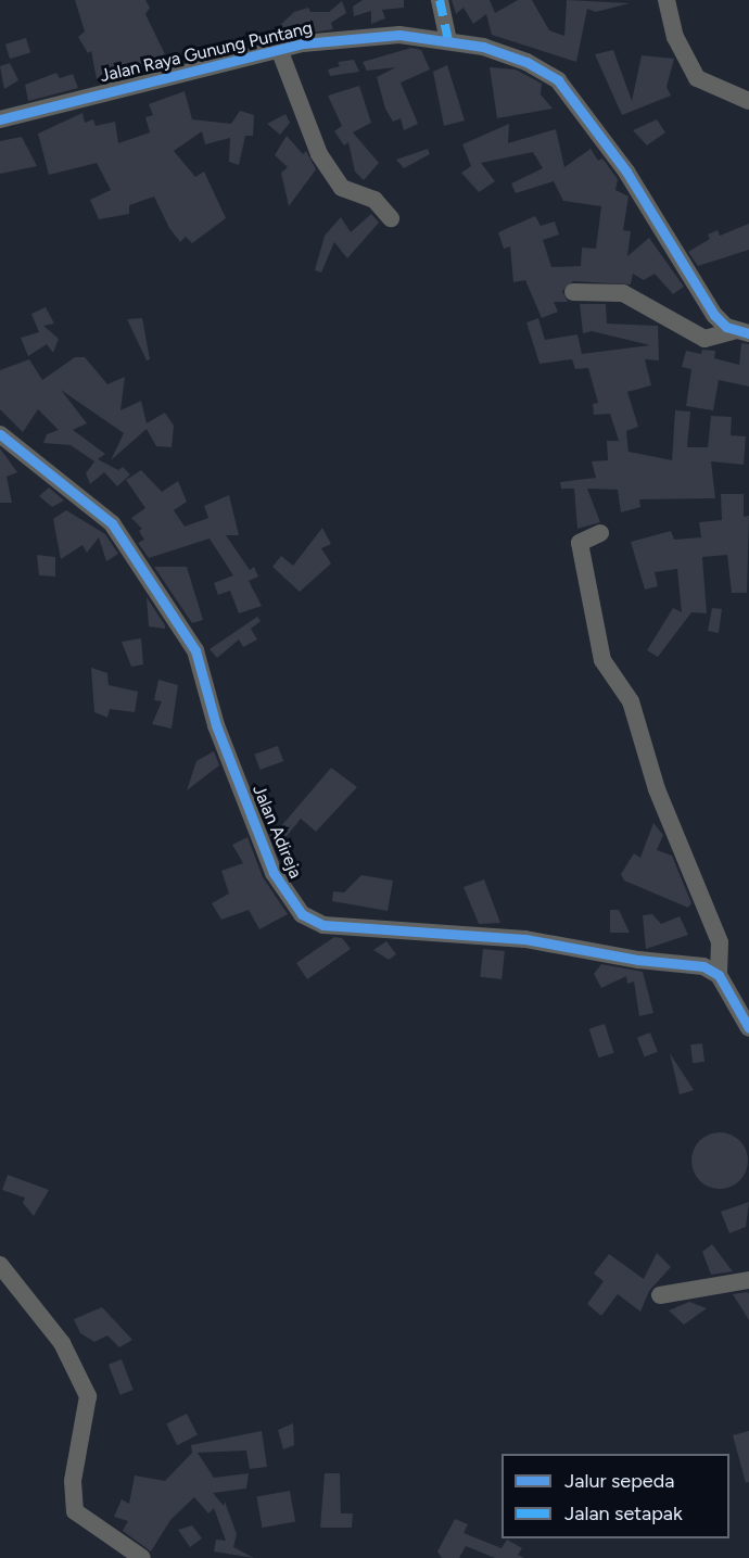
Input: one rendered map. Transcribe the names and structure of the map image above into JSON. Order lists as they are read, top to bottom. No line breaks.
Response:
{"streets":{"street":["Jalan Raya Gunung Puntang","Jalan Adireja"]},"legend":["Jalur sepeda","Jalan setapak"]}
